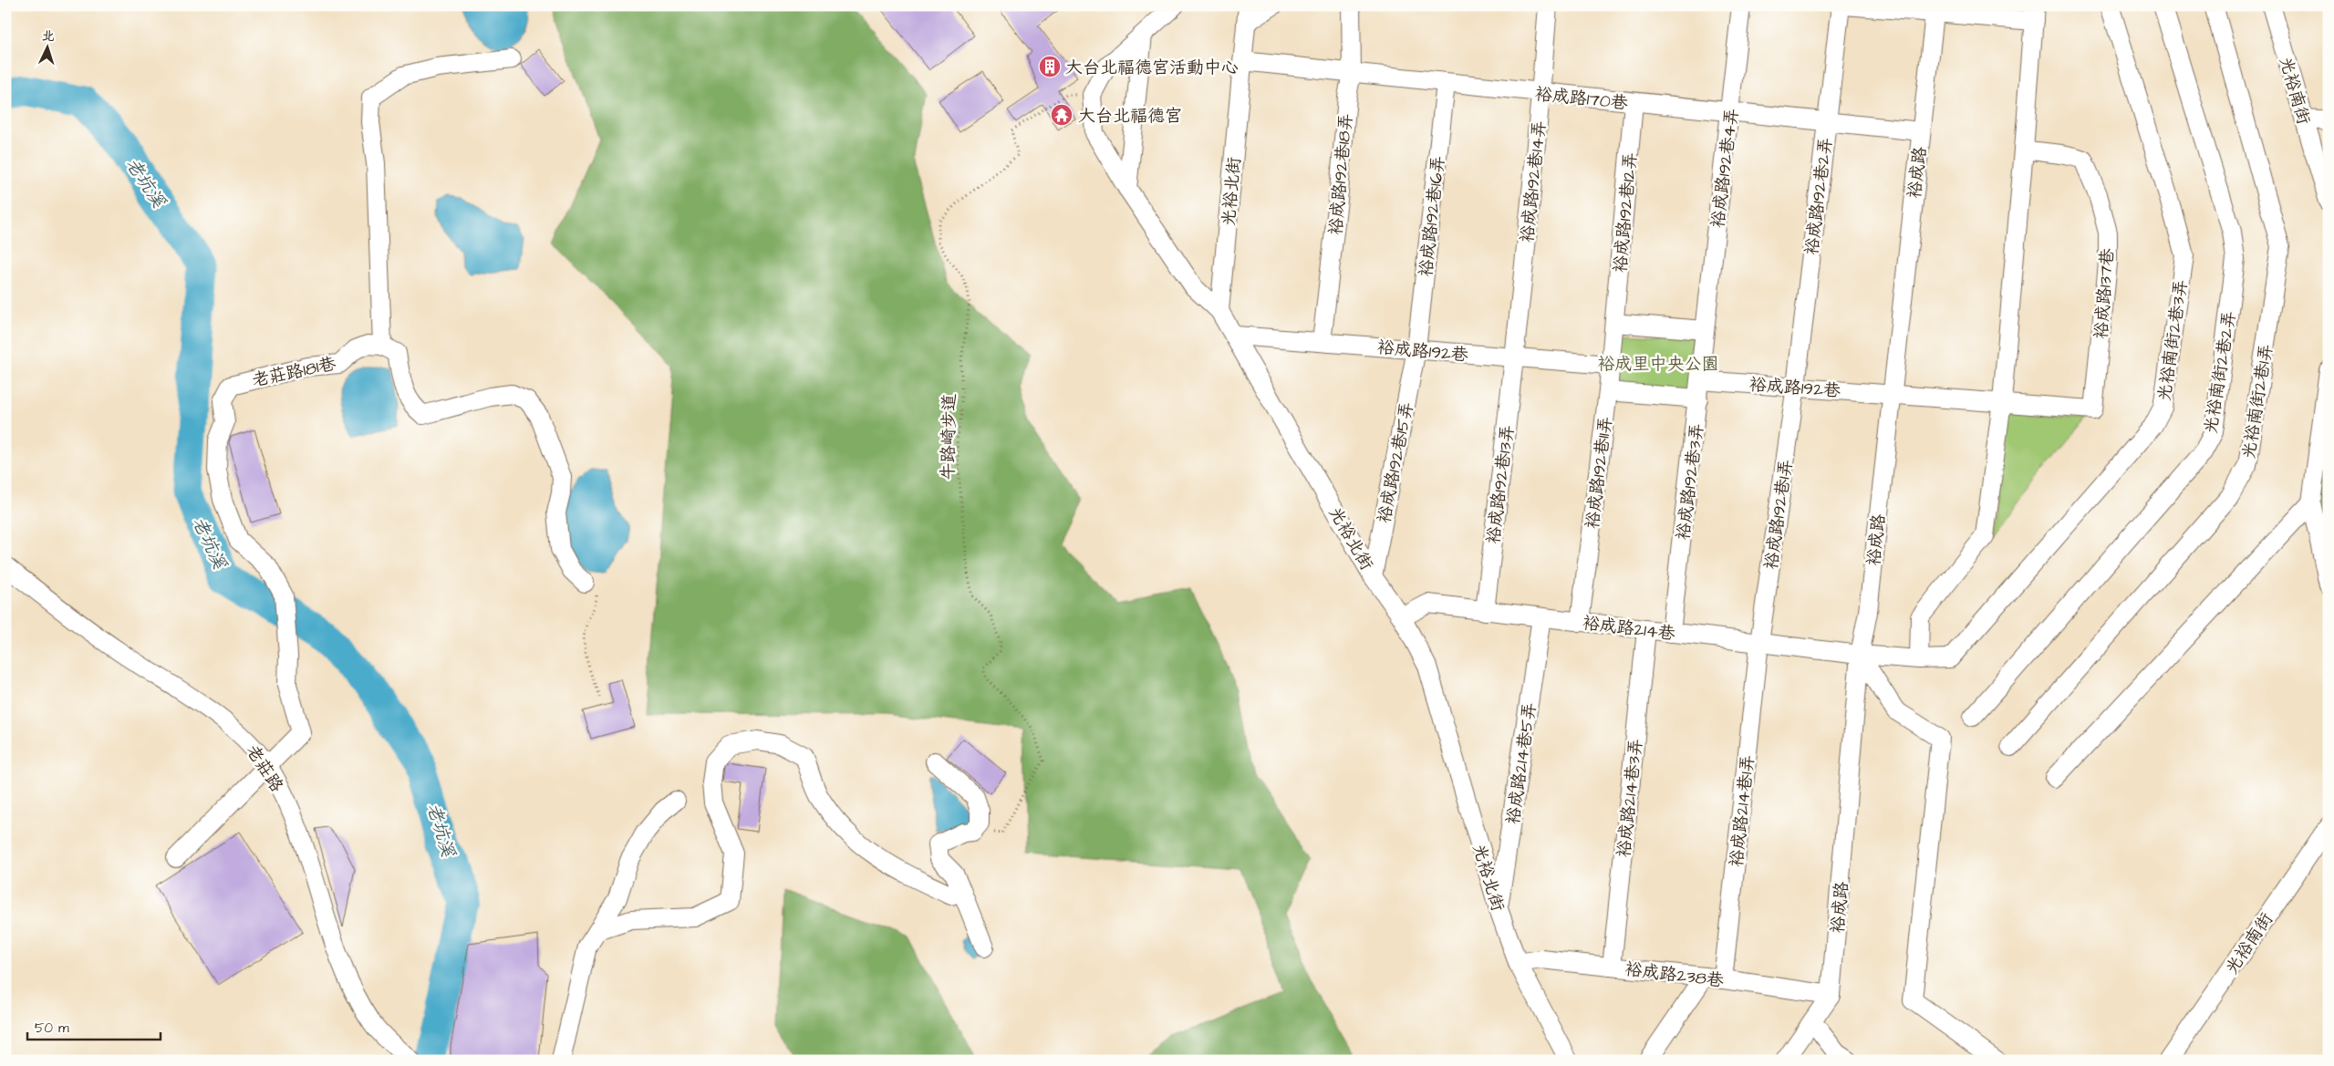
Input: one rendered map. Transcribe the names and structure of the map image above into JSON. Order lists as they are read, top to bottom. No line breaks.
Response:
{"streets":{"street":["光裕南街","裕成路170巷","裕成路192巷4弄","裕成路","裕成路192巷18弄","裕成路192巷14弄","光裕北街","裕成路192巷2弄","裕成路192巷12弄","裕成路192巷16弄","裕成路137巷","光裕南街2巷3弄","裕成路192巷","老莊路181巷","光裕南街2巷2弄","光裕南街2巷1弄","裕成路192巷15弄","裕成路192巷11弄","裕成路192巷3弄","裕成路192巷13弄","裕成路192巷1弄","裕成路214巷","裕成路214巷5弄","老莊路","裕成路214巷3弄","裕成路214巷1弄","裕成路238巷"],"path":["牛路崎步道"]},"crossings":[["裕成路170巷","裕成路192巷4弄"],["裕成路170巷","裕成路"],["裕成路170巷","裕成路192巷18弄"],["裕成路170巷","裕成路192巷14弄"],["裕成路170巷","光裕北街"],["裕成路170巷","裕成路192巷2弄"],["裕成路170巷","裕成路192巷12弄"],["裕成路170巷","裕成路192巷16弄"],["裕成路192巷4弄","裕成路192巷3弄"],["裕成路","光裕南街2巷3弄"],["裕成路","裕成路192巷"],["裕成路","裕成路214巷"],["裕成路","裕成路238巷"],["裕成路192巷18弄","裕成路192巷"],["裕成路192巷14弄","裕成路192巷"],["裕成路192巷14弄","裕成路192巷13弄"],["光裕北街","裕成路192巷"],["光裕北街","裕成路192巷15弄"],["光裕北街","裕成路214巷"],["光裕北街","裕成路214巷5弄"],["光裕北街","裕成路238巷"],["裕成路192巷2弄","裕成路192巷"],["裕成路192巷2弄","裕成路192巷1弄"],["裕成路192巷12弄","裕成路192巷11弄"],["裕成路192巷16弄","裕成路192巷"],["裕成路192巷16弄","裕成路192巷15弄"],["光裕南街2巷3弄","裕成路214巷"],["裕成路192巷","裕成路192巷15弄"],["裕成路192巷","裕成路192巷11弄"],["裕成路192巷","裕成路192巷3弄"],["裕成路192巷","裕成路192巷13弄"],["裕成路192巷","裕成路192巷1弄"],["老莊路181巷","老莊路"],["裕成路192巷11弄","裕成路214巷"],["裕成路192巷3弄","裕成路214巷"],["裕成路192巷13弄","裕成路214巷"],["裕成路192巷1弄","裕成路214巷"],["裕成路192巷1弄","裕成路214巷1弄"],["裕成路214巷","裕成路214巷5弄"],["裕成路214巷","裕成路214巷3弄"],["裕成路214巷","裕成路214巷1弄"],["裕成路214巷3弄","裕成路238巷"],["裕成路214巷1弄","裕成路238巷"]],"water":["老坑溪"],"parks":["裕成里中央公園"],"places":{"building":["大台北福德宮活動中心"],"temple":["大台北福德宮"]},"scale_bar":"50 m","north":"top"}
